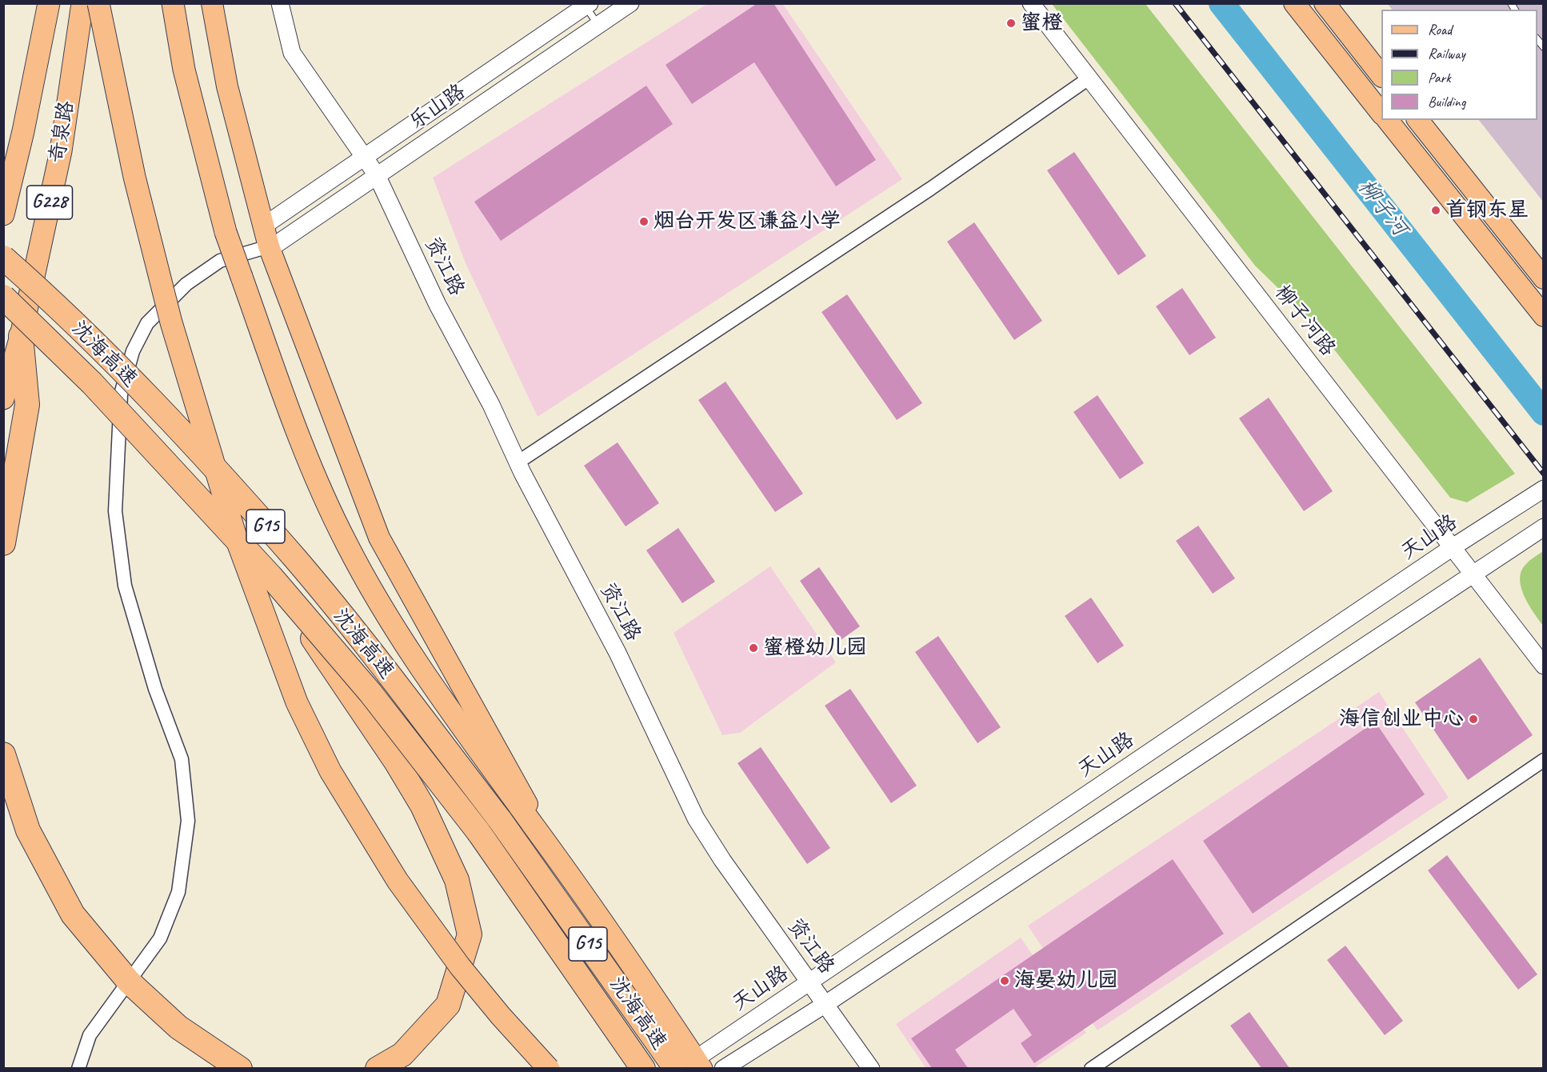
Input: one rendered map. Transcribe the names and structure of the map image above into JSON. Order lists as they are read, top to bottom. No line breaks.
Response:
{"streets":{"highway":["奇泉路","G228","沈海高速","G15"],"street":["乐山路","资江路","柳子河路","天山路"]},"crossings":[["乐山路","资江路"],["资江路","天山路"],["柳子河路","天山路"],["沈海高速","天山路"]],"water":["柳子河"],"places":["蜜橙","首钢东星","烟台开发区谦益小学","蜜橙幼儿园","海信创业中心","海晏幼儿园"],"legend":["Road","Railway","Park","Building"]}
